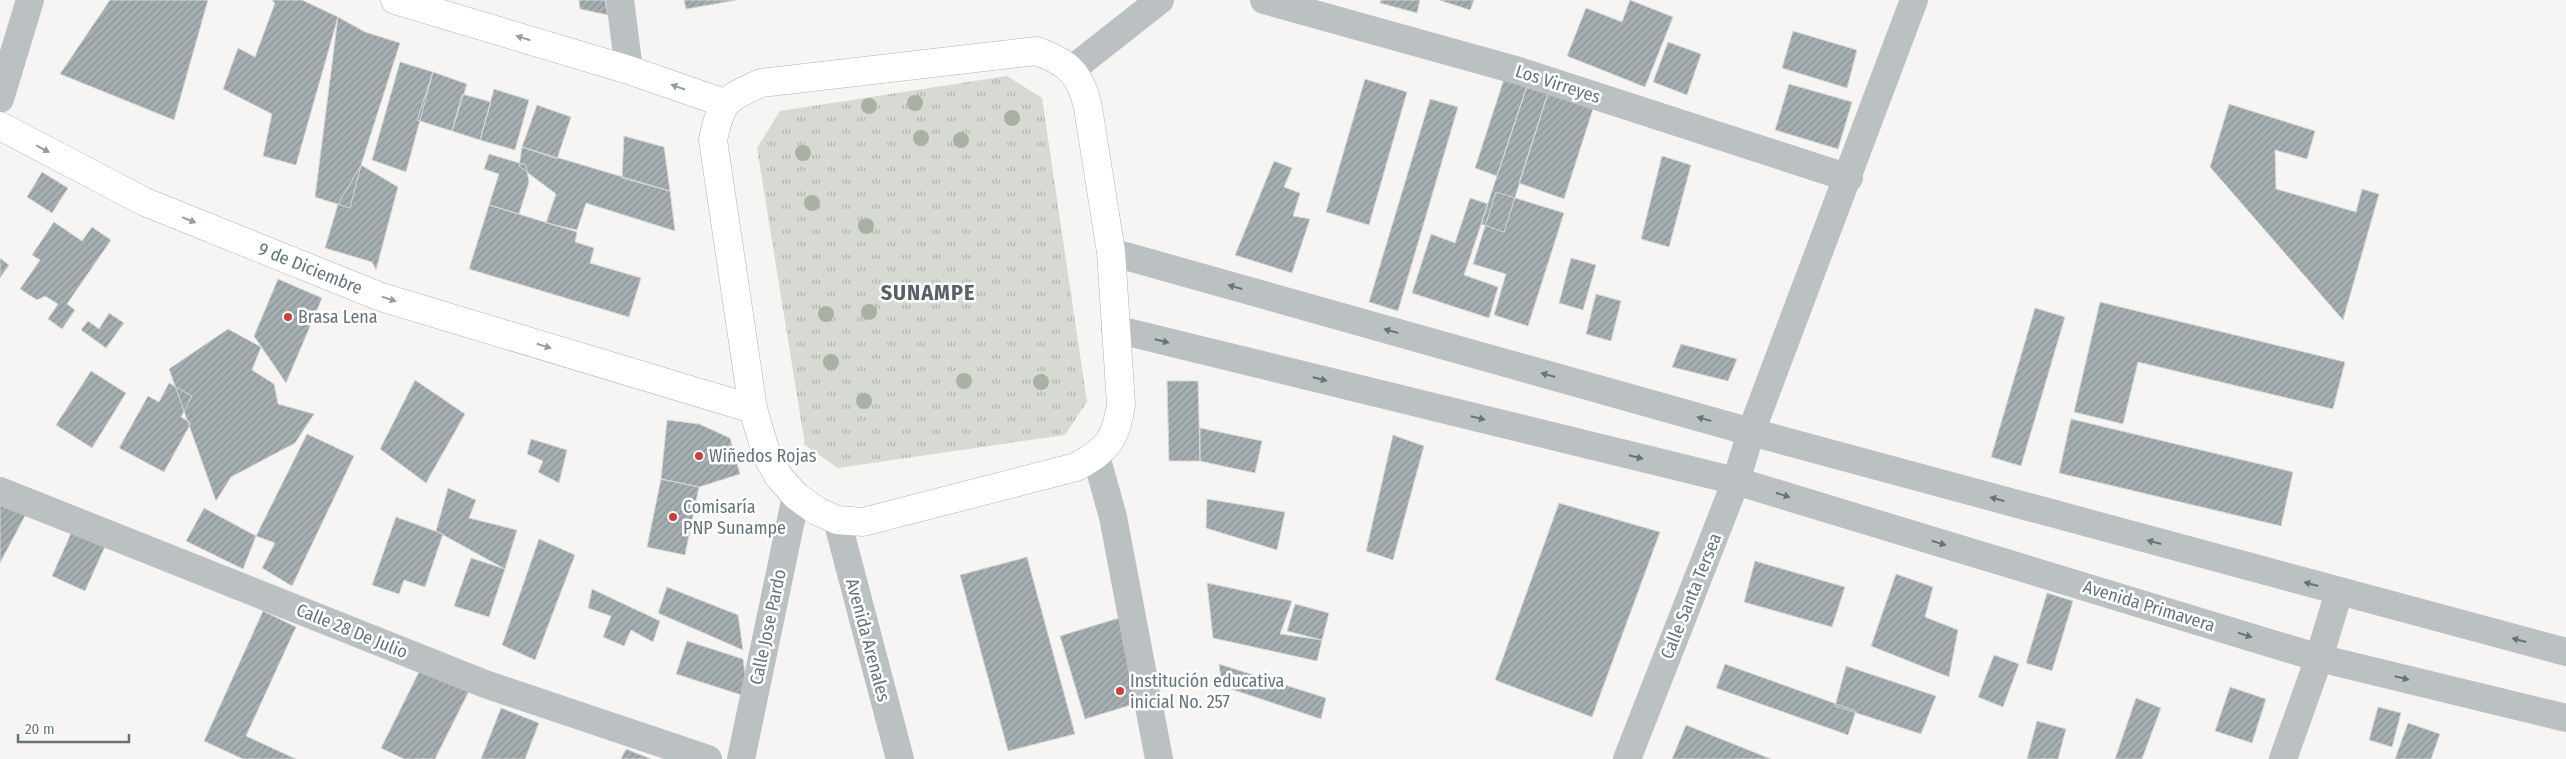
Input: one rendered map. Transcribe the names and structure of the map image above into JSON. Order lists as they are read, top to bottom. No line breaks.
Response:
{"streets":{"main road":["9 de Diciembre"],"street":["Los Virreyes","Calle Santa Tersea","Avenida Primavera","Calle Jose Pardo","Calle 28 De Julio","Avenida Arenales"]},"crossings":[["Los Virreyes","Calle Santa Tersea"],["Calle Santa Tersea","Avenida Primavera"]],"one_way":["9 de Diciembre"],"districts":["SUNAMPE"],"places":["Brasa Lena","Wiñedos Rojas","Comisaría PNP Sunampe","Institución educativa inicial No. 257"],"scale_bar":"20 m"}
